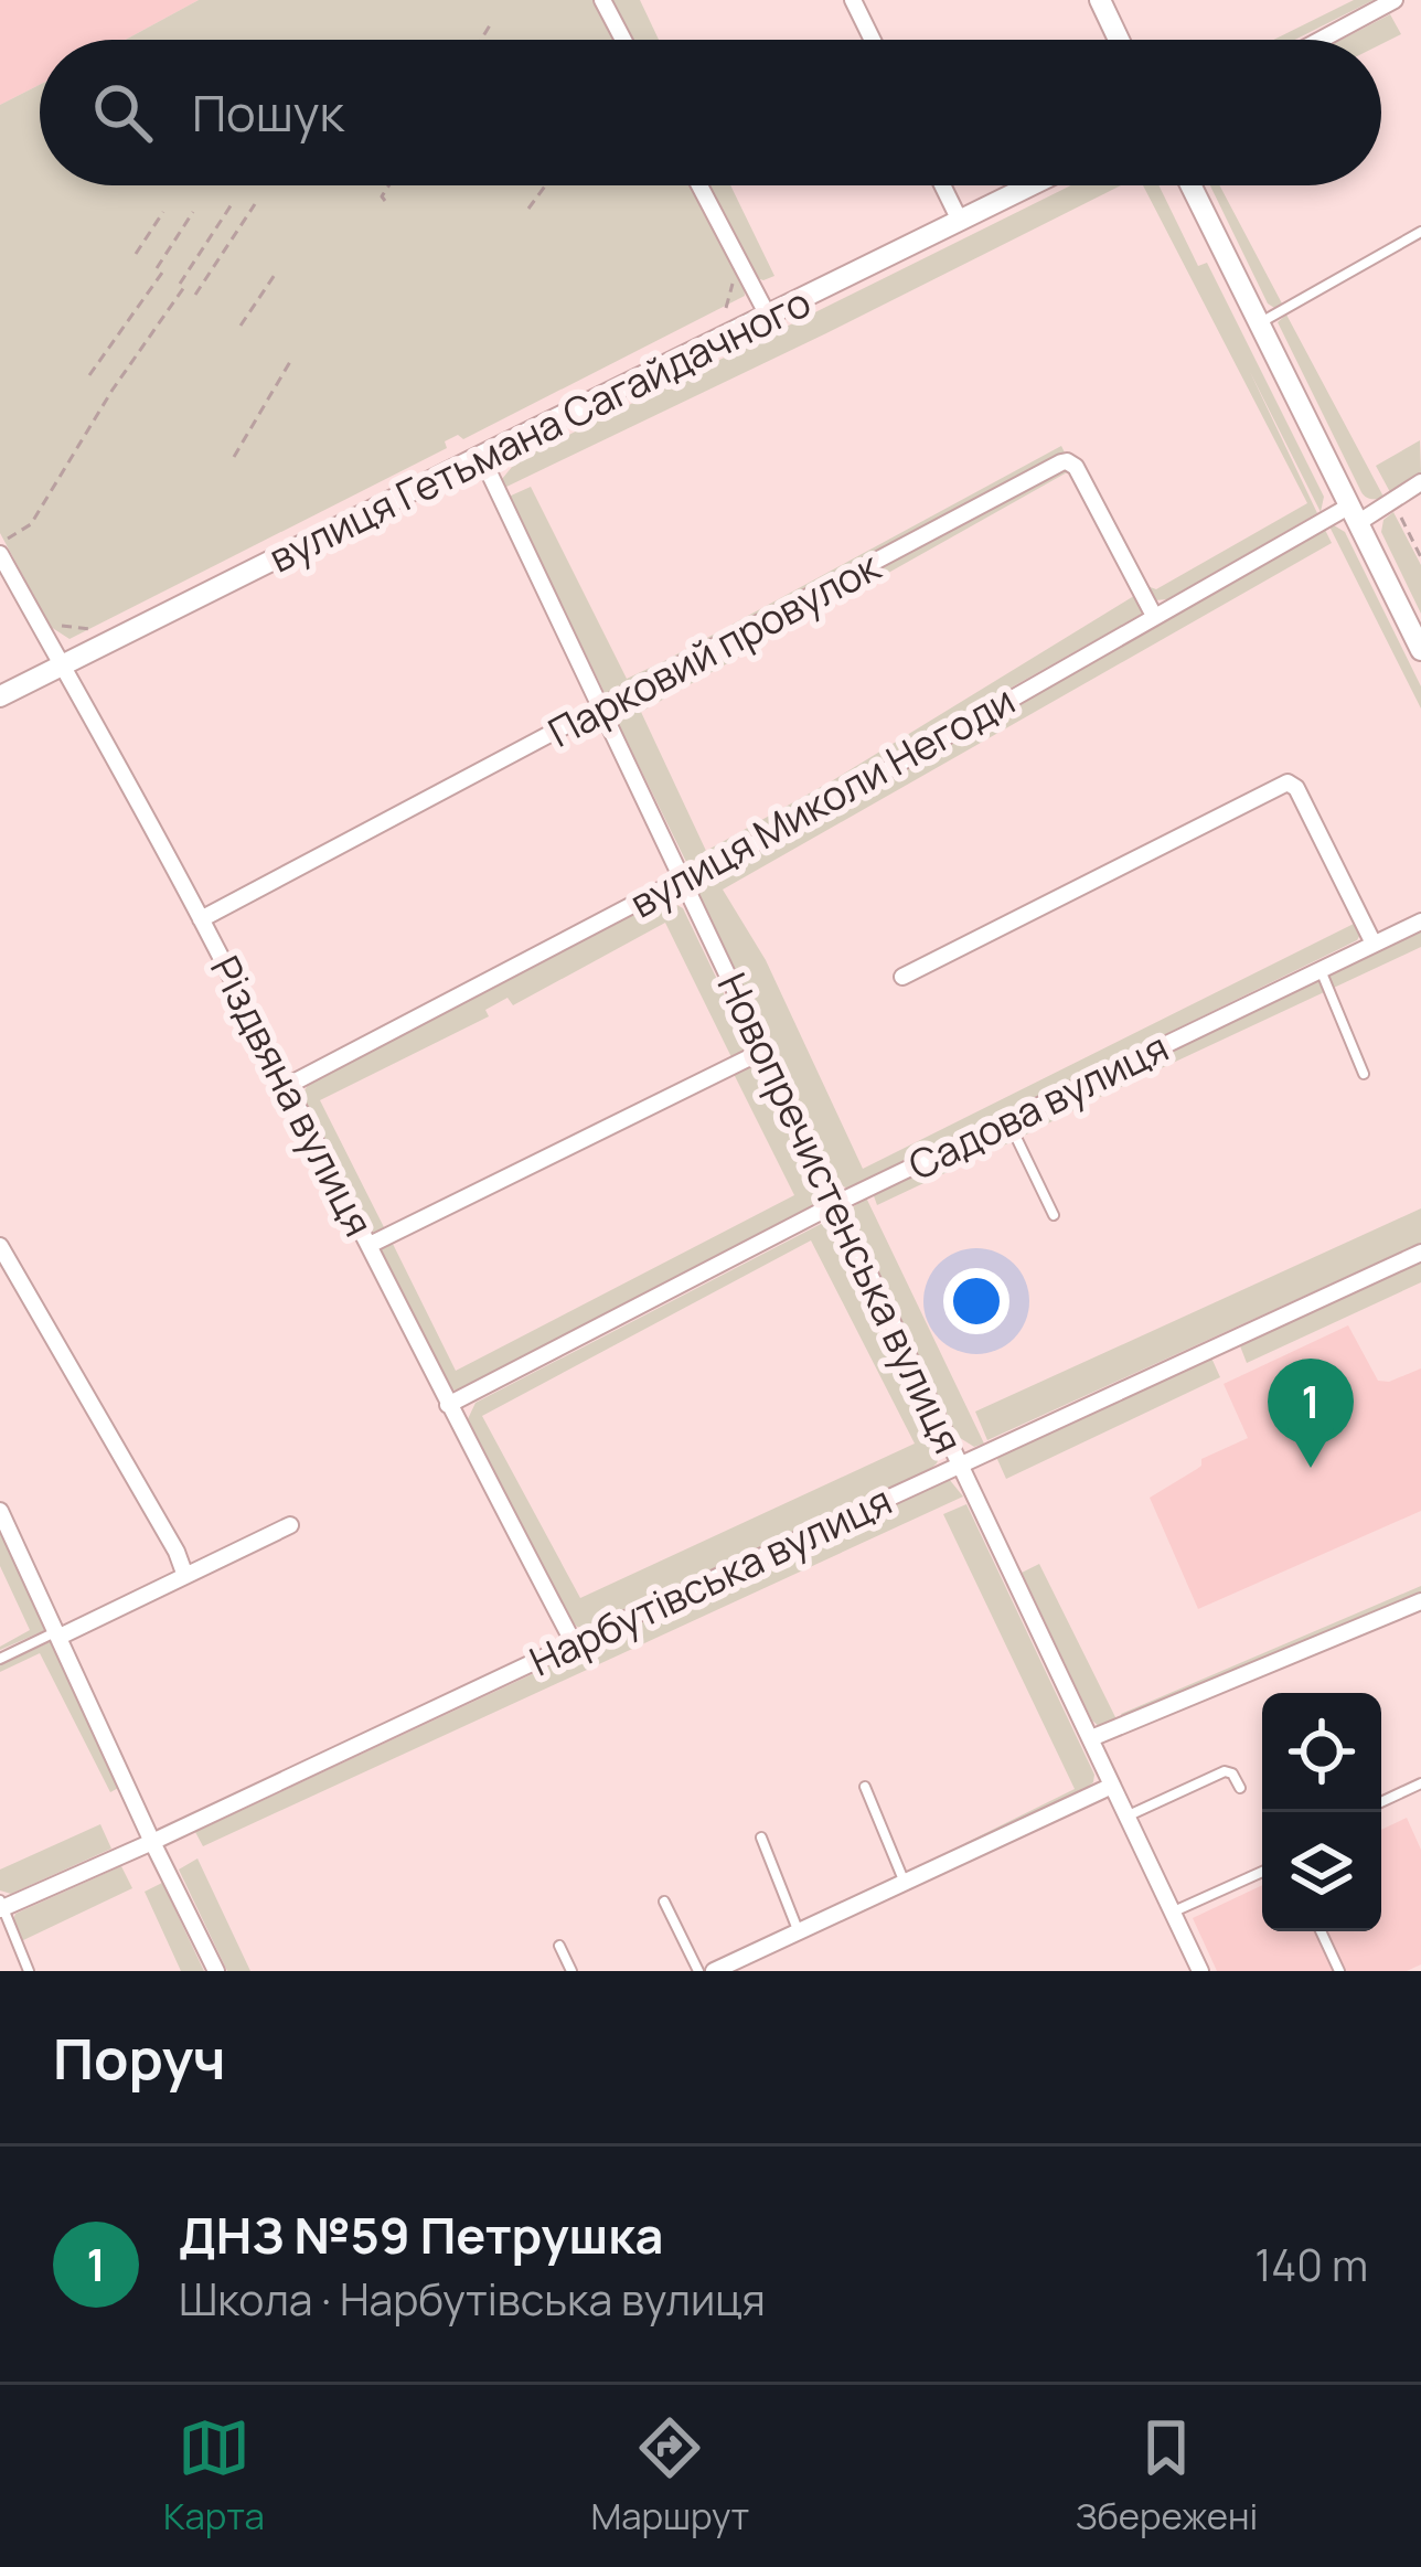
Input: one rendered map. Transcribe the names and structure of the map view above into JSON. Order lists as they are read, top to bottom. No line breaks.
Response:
{"streets":{"main road":["вулиця Гетьмана Сагайдачного"],"street":["Парковий провулок","вулиця Миколи Негоди","Різдвяна вулиця","Садова вулиця","Новопречистенська вулиця","Нарбутівська вулиця"]},"crossings":[["вулиця Гетьмана Сагайдачного","Різдвяна вулиця"],["вулиця Гетьмана Сагайдачного","Новопречистенська вулиця"],["Парковий провулок","вулиця Миколи Негоди"],["Парковий провулок","Різдвяна вулиця"],["Парковий провулок","Новопречистенська вулиця"],["вулиця Миколи Негоди","Різдвяна вулиця"],["вулиця Миколи Негоди","Новопречистенська вулиця"],["Різдвяна вулиця","Садова вулиця"],["Різдвяна вулиця","Нарбутівська вулиця"],["Садова вулиця","Новопречистенська вулиця"],["Новопречистенська вулиця","Нарбутівська вулиця"]],"page":{"search":"Пошук","pins":"1","heading":"Поруч","list":[{"mark":"1","name":"ДНЗ №59 Петрушка","note":"Школа · Нарбутівська вулиця","value":"140 m"}],"nav":["Карта","Маршрут","Збережені"]}}
